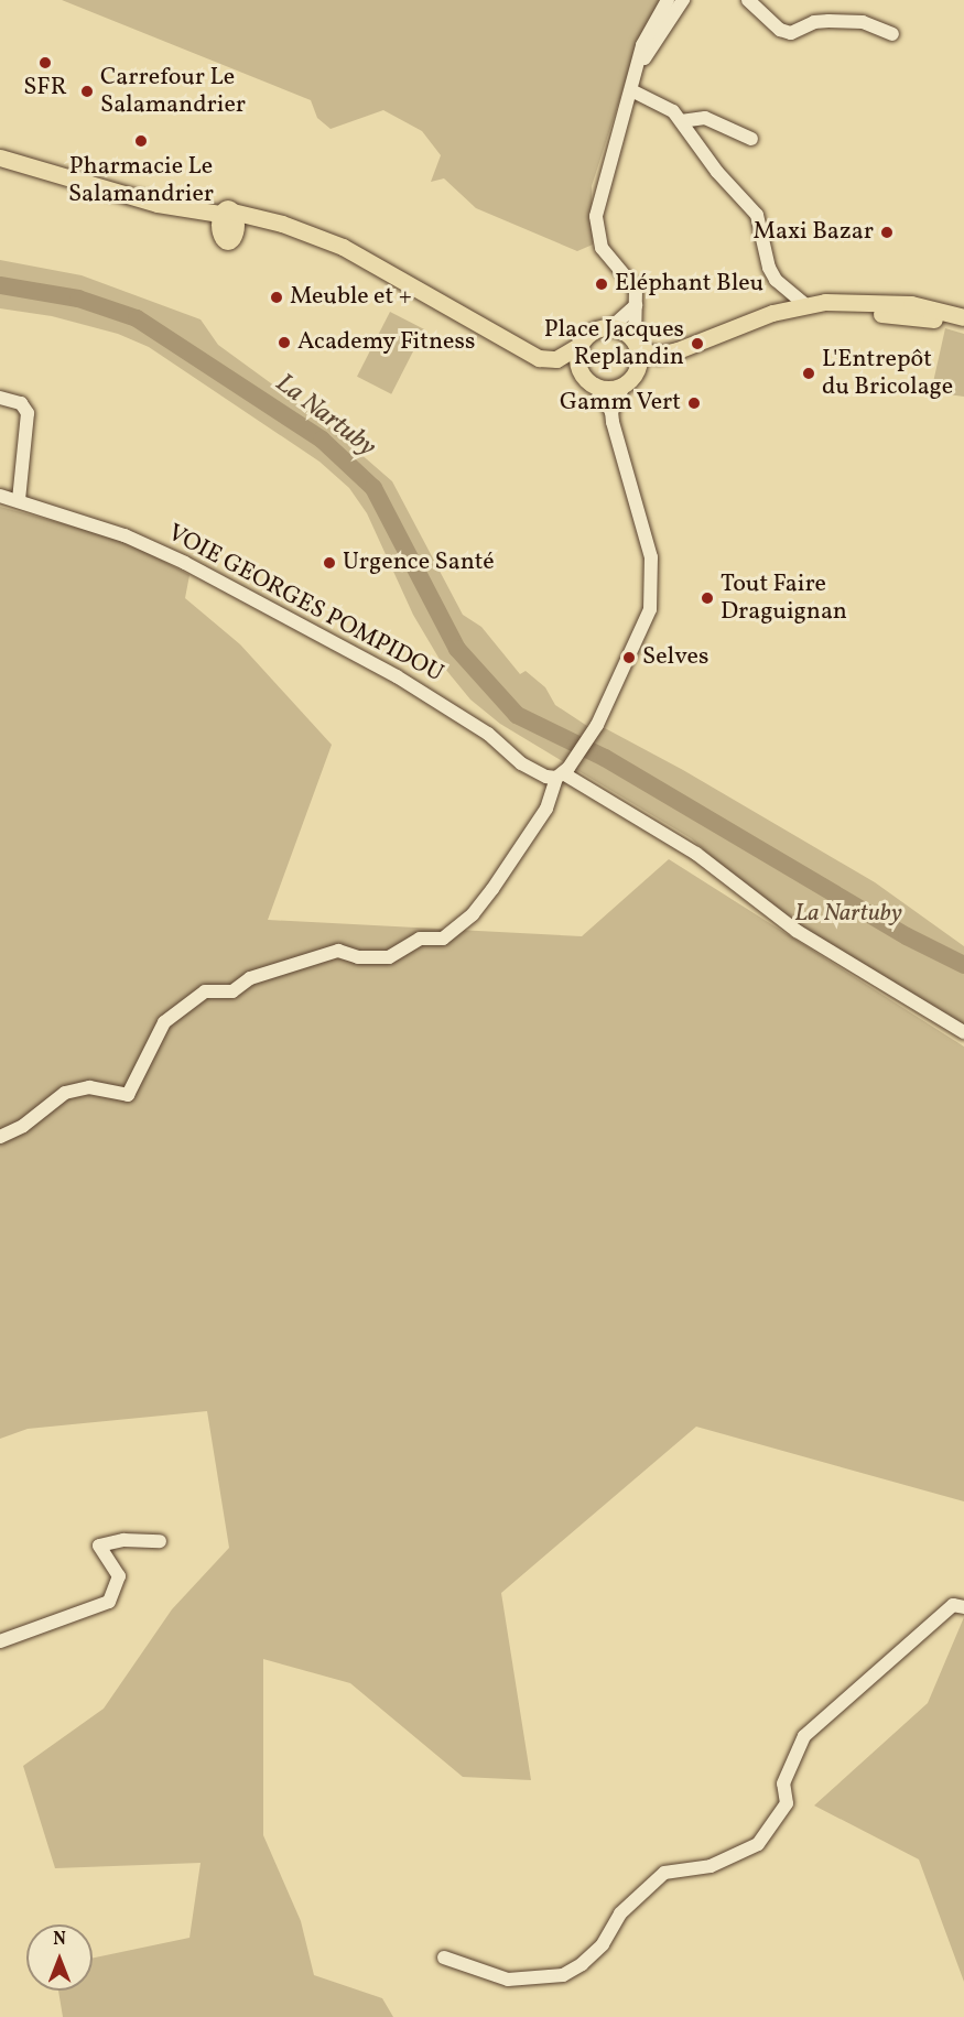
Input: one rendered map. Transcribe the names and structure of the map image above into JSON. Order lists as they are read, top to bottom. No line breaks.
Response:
{"streets":{"street":["VOIE GEORGES POMPIDOU"]},"water":["La Nartuby"],"parks":["La Nartuby"],"places":["SFR","Carrefour Le Salamandrier","Pharmacie Le Salamandrier","Maxi Bazar","Eléphant Bleu","Meuble et +","Academy Fitness","Place Jacques Replandin","L'Entrepôt du Bricolage","Gamm Vert","Urgence Santé","Tout Faire Draguignan","Selves"],"north":"top"}
